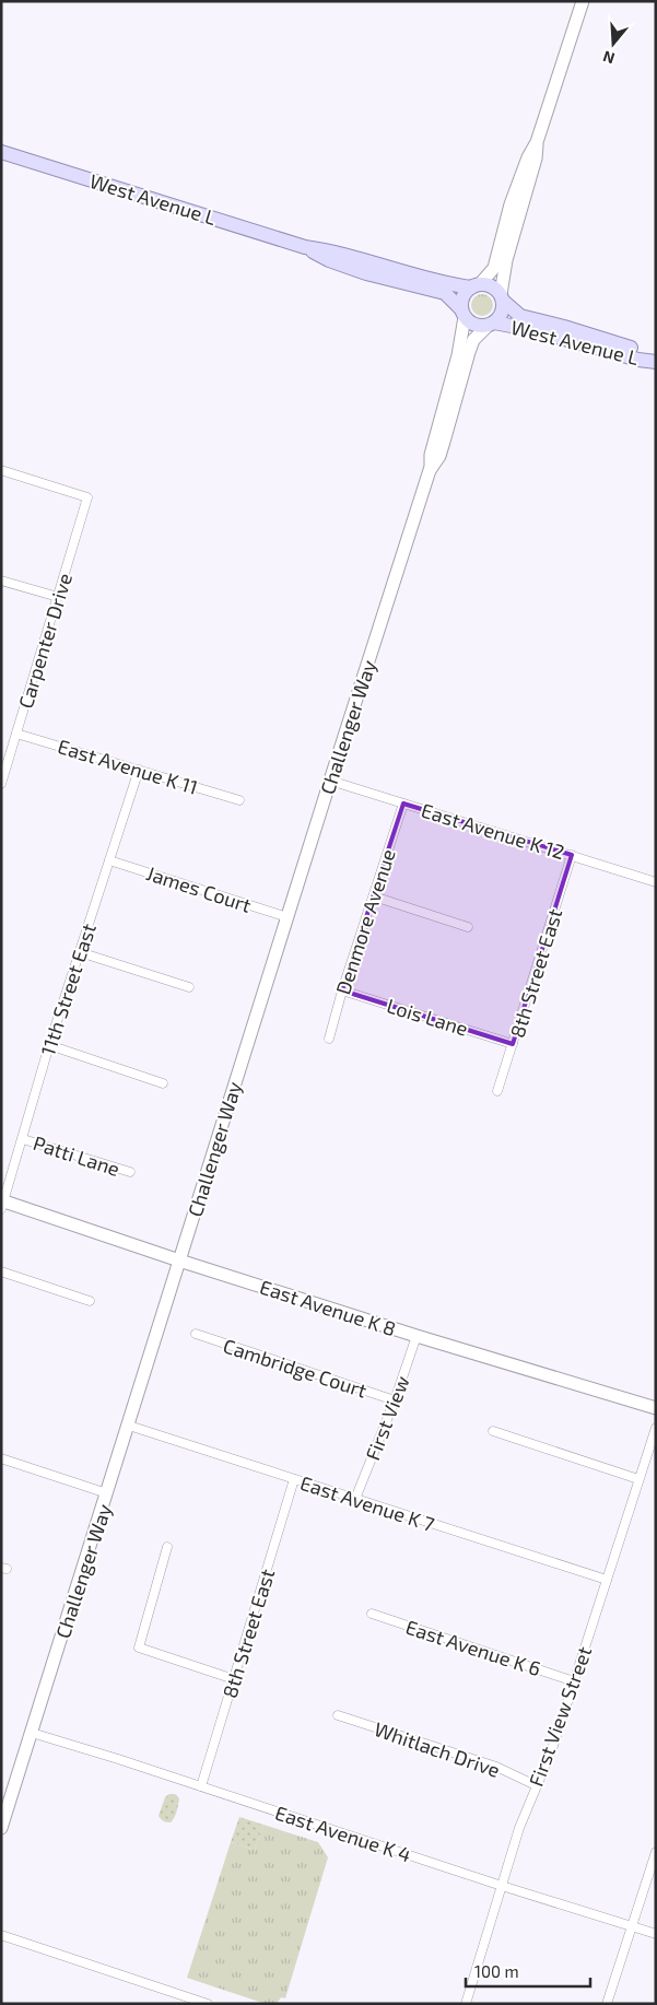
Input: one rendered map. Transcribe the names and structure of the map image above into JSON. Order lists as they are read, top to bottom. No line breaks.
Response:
{"streets":{"main road":["West Avenue L","Challenger Way","East Avenue K 8"],"street":["Carpenter Drive","East Avenue K 11","East Avenue K 12","James Court","Denmore Avenue","8th Street East","11th Street East","Lois Lane","Patti Lane","Cambridge Court","First View","East Avenue K 7","East Avenue K 6","First View Street","Whitlach Drive","East Avenue K 4"]},"crossings":[["West Avenue L","Challenger Way"],["Carpenter Drive","East Avenue K 11"],["Challenger Way","East Avenue K 12"],["Challenger Way","James Court"],["Challenger Way","East Avenue K 8"],["Challenger Way","East Avenue K 7"],["Challenger Way","East Avenue K 4"],["East Avenue K 11","11th Street East"],["East Avenue K 12","Denmore Avenue"],["East Avenue K 12","8th Street East"],["James Court","11th Street East"],["Denmore Avenue","Lois Lane"],["8th Street East","Lois Lane"],["8th Street East","East Avenue K 7"],["8th Street East","East Avenue K 4"],["11th Street East","Patti Lane"],["11th Street East","East Avenue K 8"],["East Avenue K 8","First View"],["Cambridge Court","First View"],["First View","East Avenue K 7"],["East Avenue K 7","First View Street"],["East Avenue K 6","First View Street"],["First View Street","Whitlach Drive"],["First View Street","East Avenue K 4"]],"scale_bar":"100 m","north":"bottom"}
